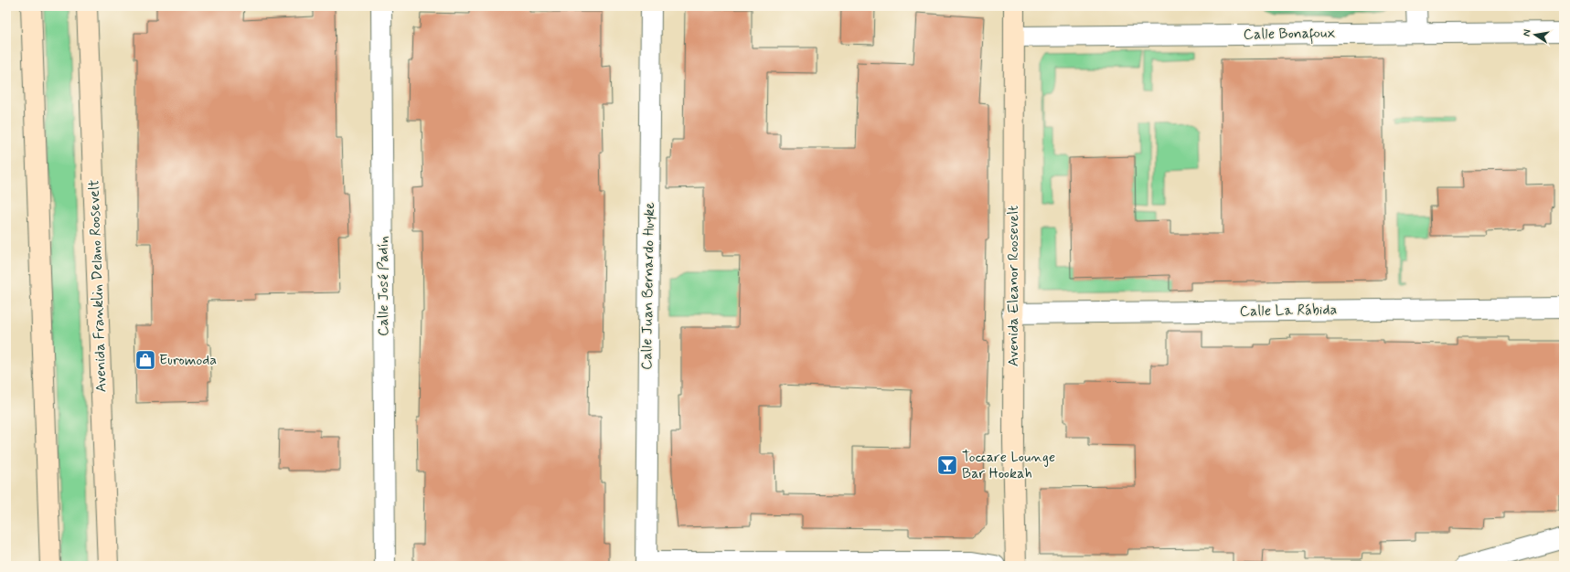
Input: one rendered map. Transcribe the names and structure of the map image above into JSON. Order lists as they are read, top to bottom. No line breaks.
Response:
{"streets":{"main road":["Avenida Franklin Delano Roosevelt","Avenida Eleanor Roosevelt"],"street":["Calle Bonafoux","Calle José Padín","Calle Juan Bernardo Huyke","Calle La Rábida"]},"crossings":[["Calle Bonafoux","Avenida Eleanor Roosevelt"],["Avenida Eleanor Roosevelt","Calle La Rábida"]],"places":{"shop":["Euromoda"],"bar":["Toccare Lounge Bar Hookah"]},"north":"left"}
